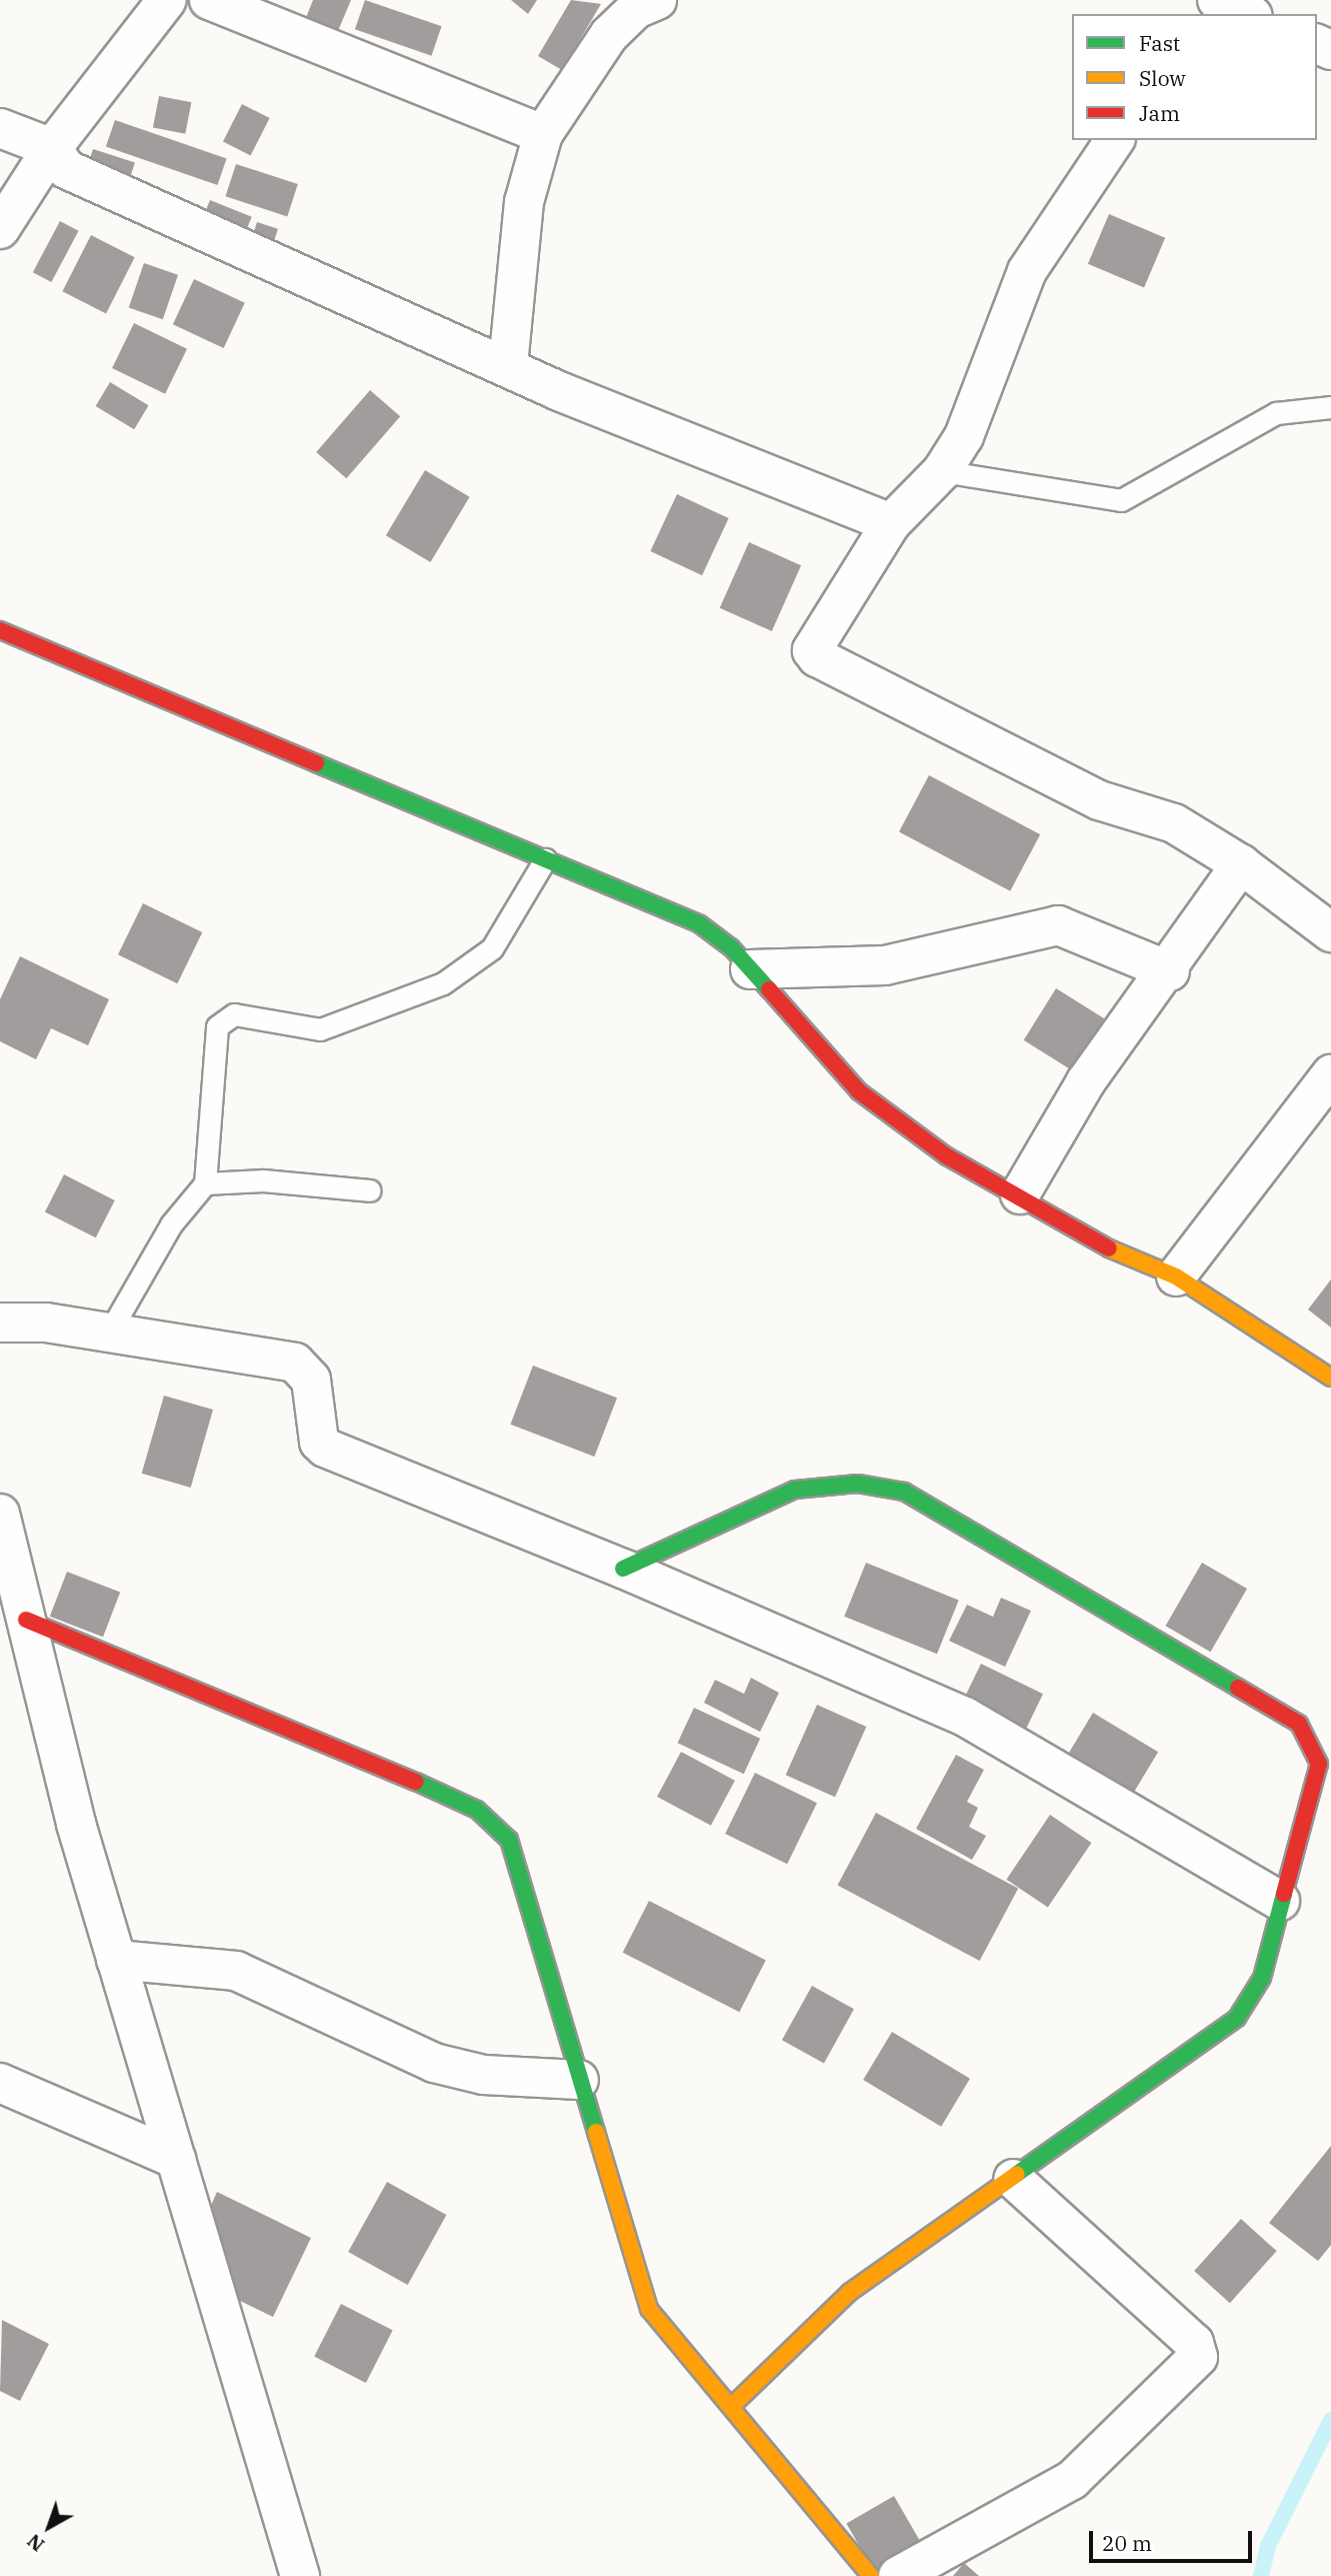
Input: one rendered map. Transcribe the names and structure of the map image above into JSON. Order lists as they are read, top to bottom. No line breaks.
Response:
{"legend":["Fast","Slow","Jam"],"scale_bar":"20 m","north":"bottom left"}
